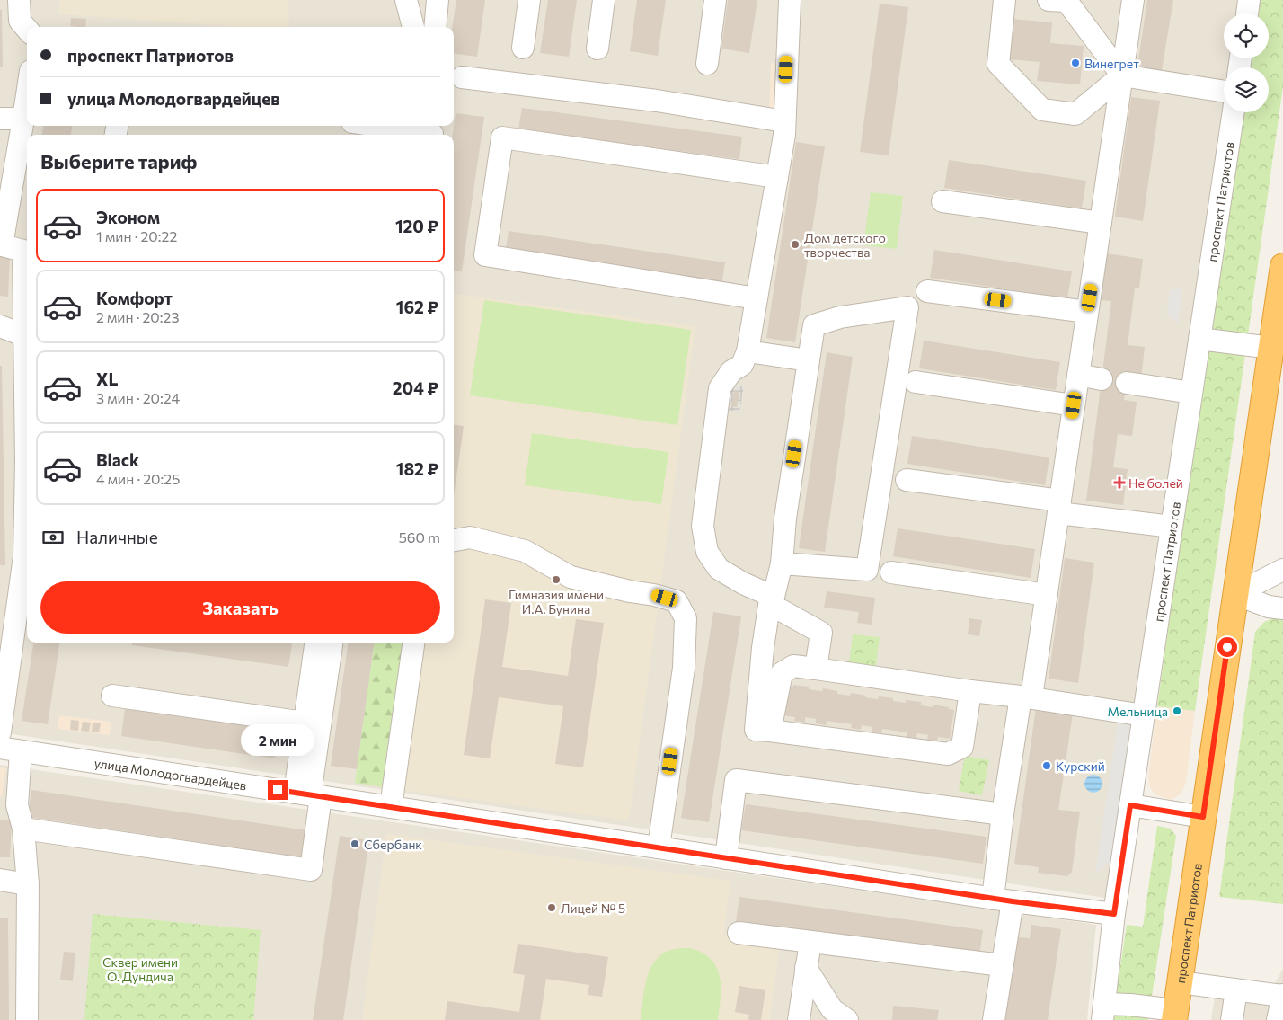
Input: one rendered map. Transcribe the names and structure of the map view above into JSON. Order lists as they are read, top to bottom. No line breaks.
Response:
{"streets":{"highway":["проспект Патриотов"],"street":["улица Молодогвардейцев"]},"crossings":[["проспект Патриотов","улица Молодогвардейцев"]],"parks":["Сквер имени О. Дундича"],"places":{"other":["Винегрет","Дом детского творчества","Гимназия имени И.А. Бунина","Мельница","Курский","Сбербанк","Лицей № 5"],"health":["Не болей"]},"page":{"banner":["проспект Патриотов","улица Молодогвардейцев"],"heading":"Выберите тариф","list":[{"name":"Эконом","note":"1 мин · 20:22","value":"120 ₽"},{"name":"Комфорт","note":"2 мин · 20:23","value":"162 ₽"},{"name":"XL","note":"3 мин · 20:24","value":"204 ₽"},{"name":"Black","note":"4 мин · 20:25","value":"182 ₽"}],"pay":["Наличные","560 m"],"buttons":"Заказать","bubble":"2 мин"}}
